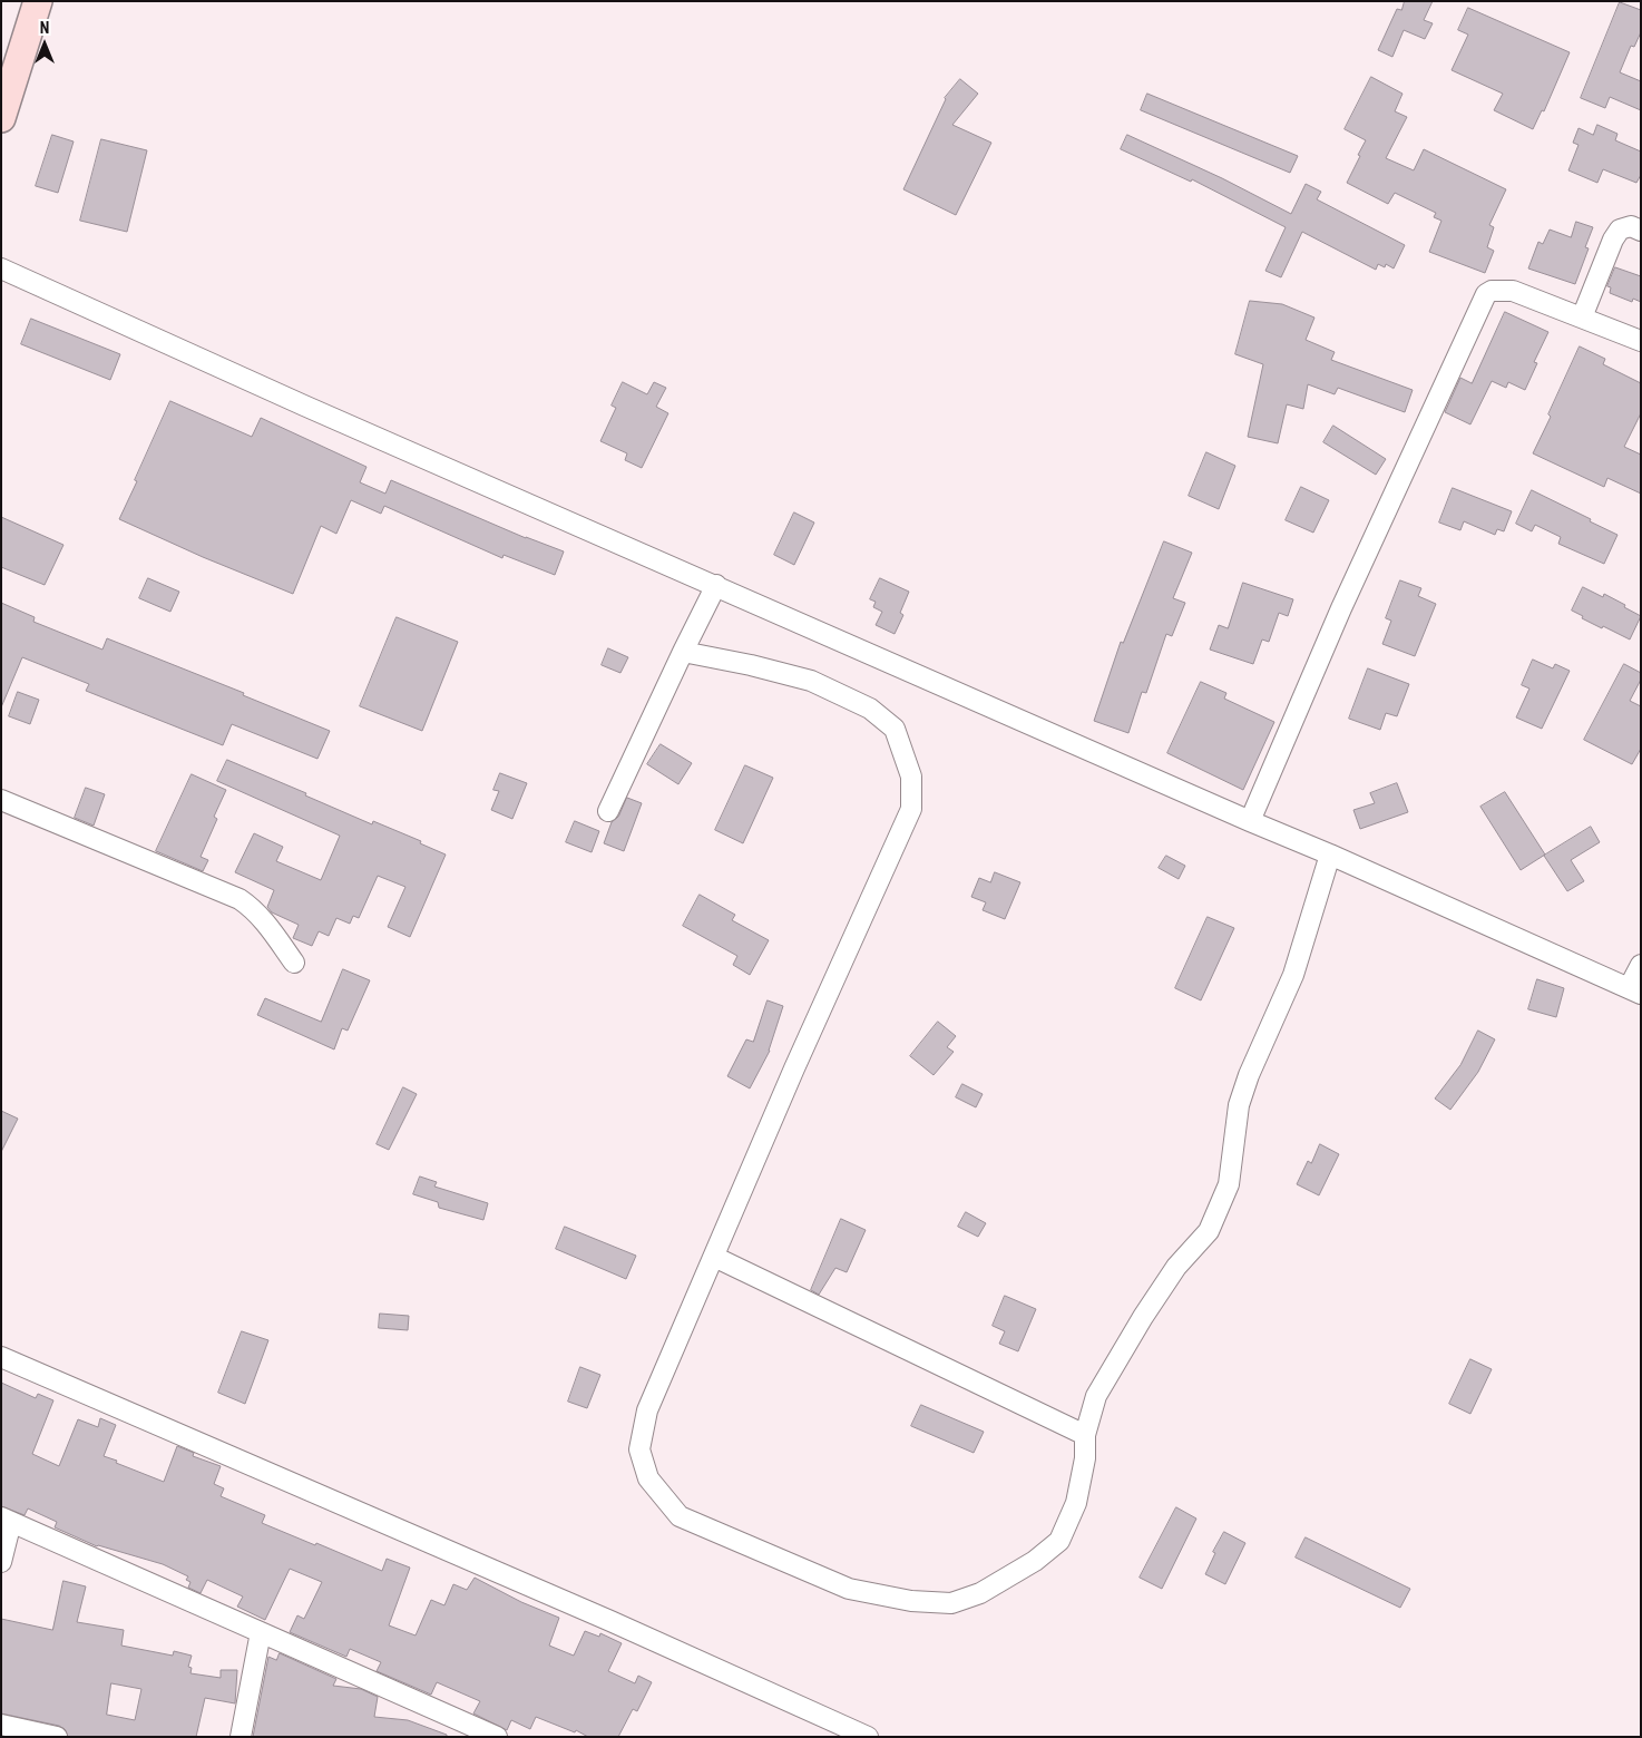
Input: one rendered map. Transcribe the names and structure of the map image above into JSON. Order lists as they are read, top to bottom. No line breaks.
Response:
{"north":"top"}
